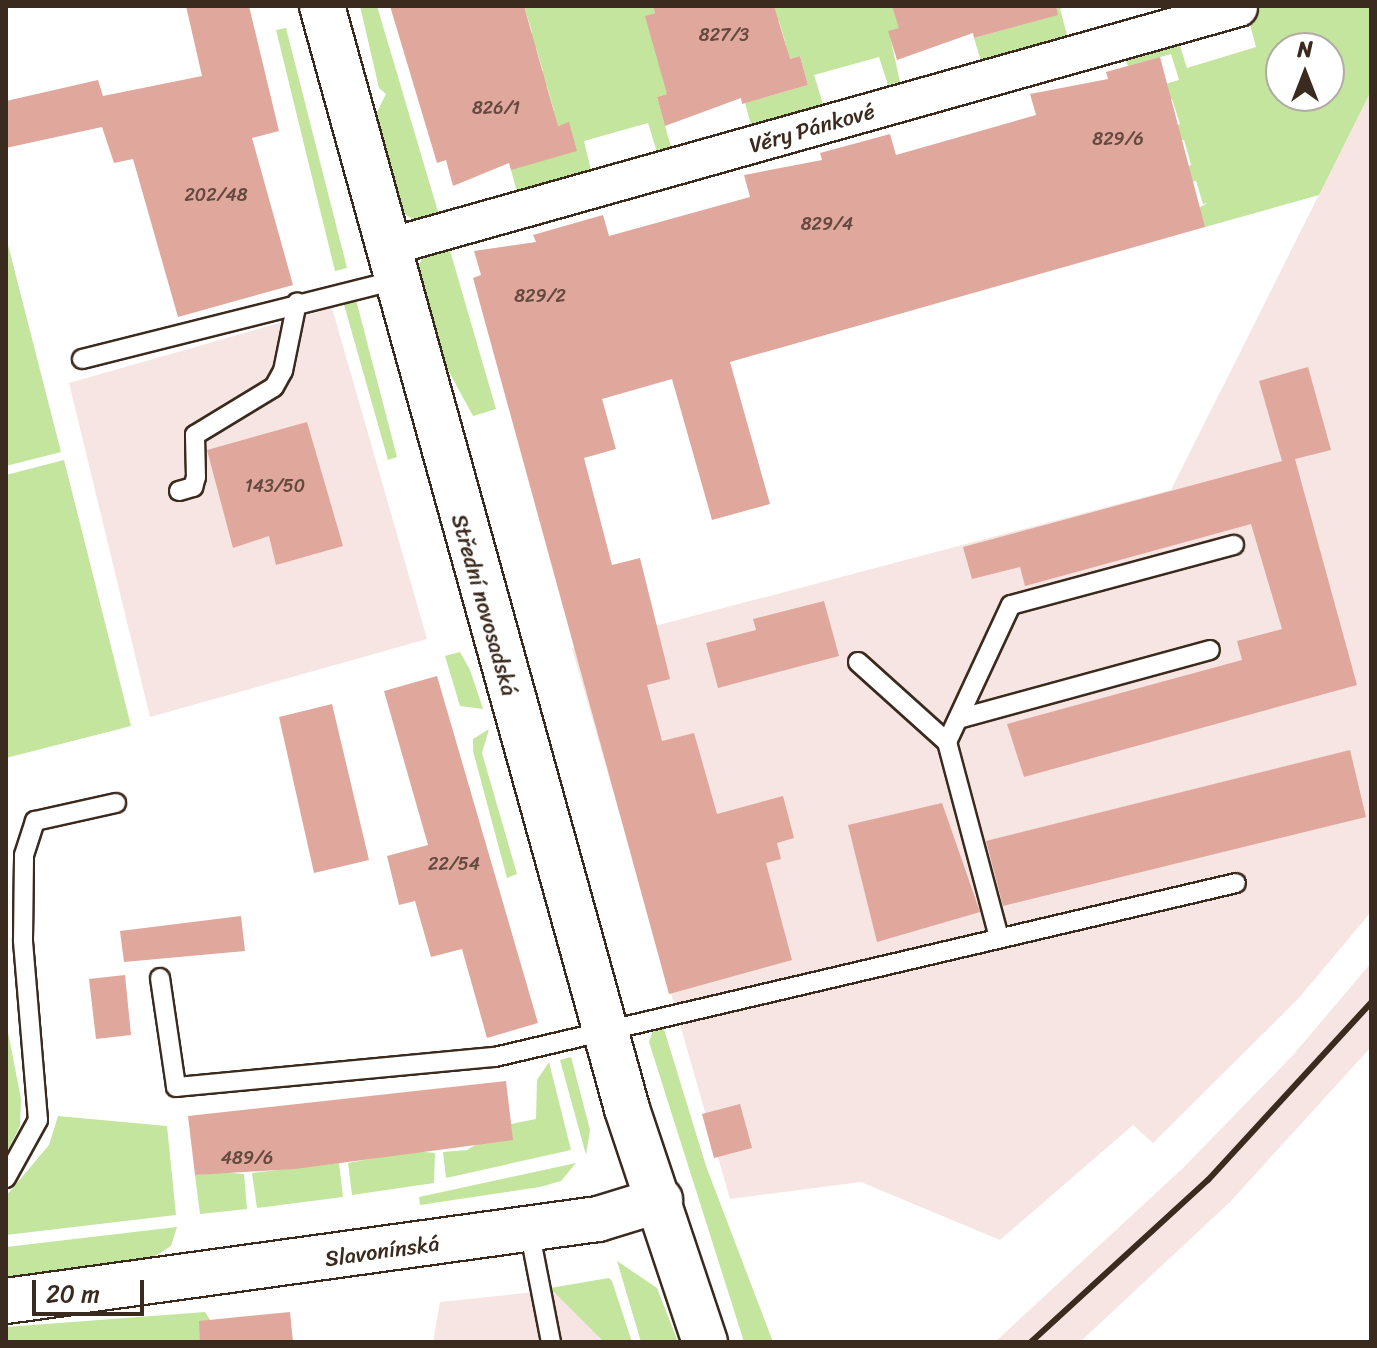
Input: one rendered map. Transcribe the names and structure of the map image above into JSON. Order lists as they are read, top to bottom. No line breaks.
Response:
{"streets":{"main road":["Střední novosadská","Slavonínská"],"street":["Věry Pánkové"]},"crossings":[["Věry Pánkové","Střední novosadská"],["Střední novosadská","Slavonínská"]],"house_numbers":["827/3","826/1","829/6","202/48","829/4","829/2","143/50","22/54","489/6"],"scale_bar":"20 m","north":"top"}
